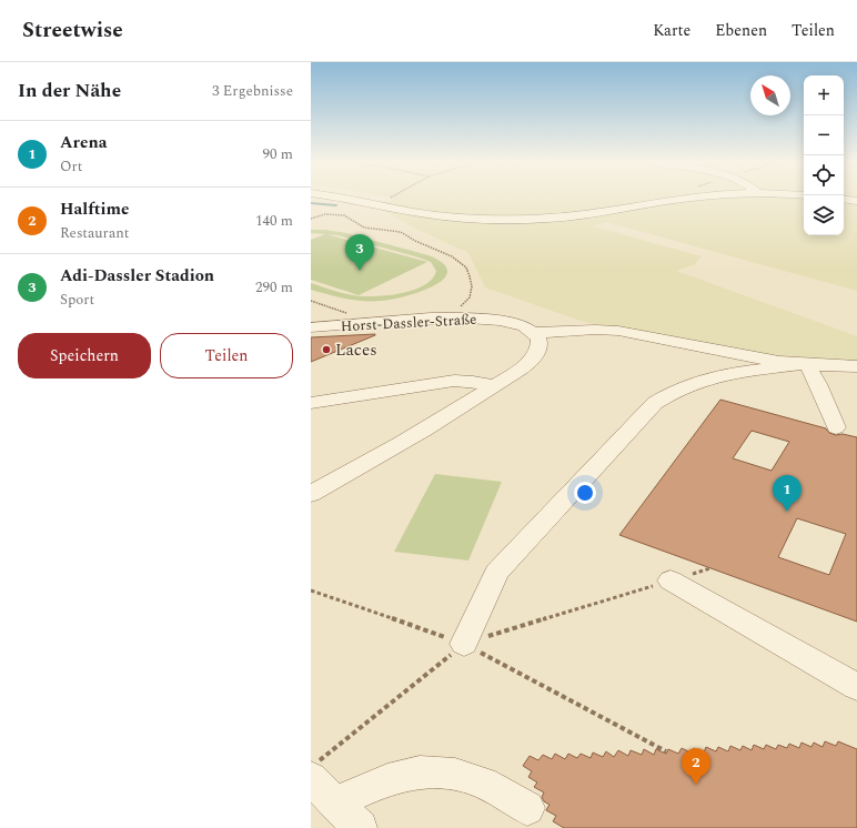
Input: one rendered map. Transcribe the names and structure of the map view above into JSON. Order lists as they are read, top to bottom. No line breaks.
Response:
{"streets":{"street":["Horst-Dassler-Straße"]},"places":["Laces"],"north":"top left","page":{"header":"Streetwise","nav":["Karte","Ebenen","Teilen"],"heading":["In der Nähe","3 Ergebnisse"],"map_buttons":["+","−"],"list":[{"mark":"1","name":"Arena","note":"Ort","value":"90 m"},{"mark":"2","name":"Halftime","note":"Restaurant","value":"140 m"},{"mark":"3","name":"Adi-Dassler Stadion","note":"Sport","value":"290 m"}],"pins":["3","1","2"],"buttons":["Speichern","Teilen"]}}
